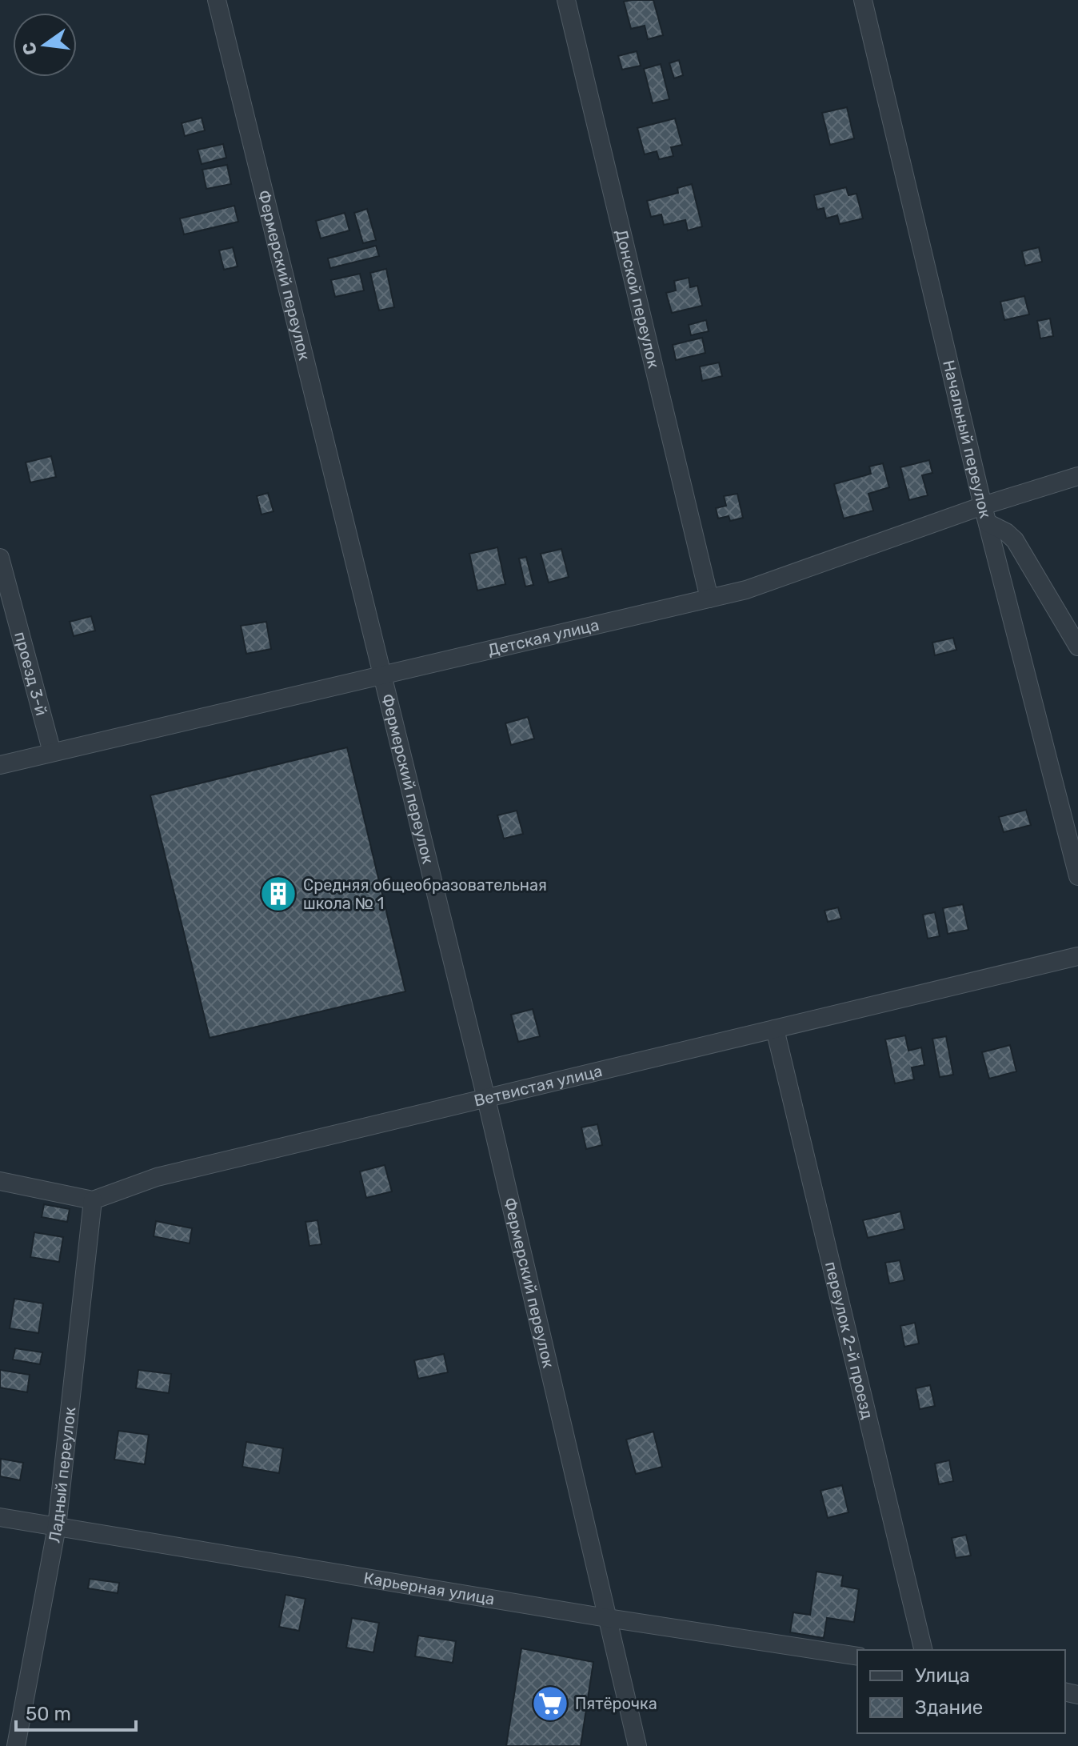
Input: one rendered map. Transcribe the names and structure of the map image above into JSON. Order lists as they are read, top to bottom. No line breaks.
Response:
{"streets":{"street":["Фермерский переулок","Донской переулок","Начальный переулок","Детская улица","проезд 3-й","Ветвистая улица","переулок 2-й проезд","Ладный переулок","Карьерная улица"]},"crossings":[["Фермерский переулок","Детская улица"],["Фермерский переулок","Ветвистая улица"],["Фермерский переулок","Карьерная улица"],["Донской переулок","Детская улица"],["Начальный переулок","Детская улица"],["Детская улица","проезд 3-й"],["Ветвистая улица","переулок 2-й проезд"],["Ветвистая улица","Ладный переулок"],["Ладный переулок","Карьерная улица"]],"places":{"building":["Средняя общеобразовательная школа № 1"],"supermarket":["Пятёрочка"]},"legend":["Улица","Здание"],"scale_bar":"50 m","north":"left"}
